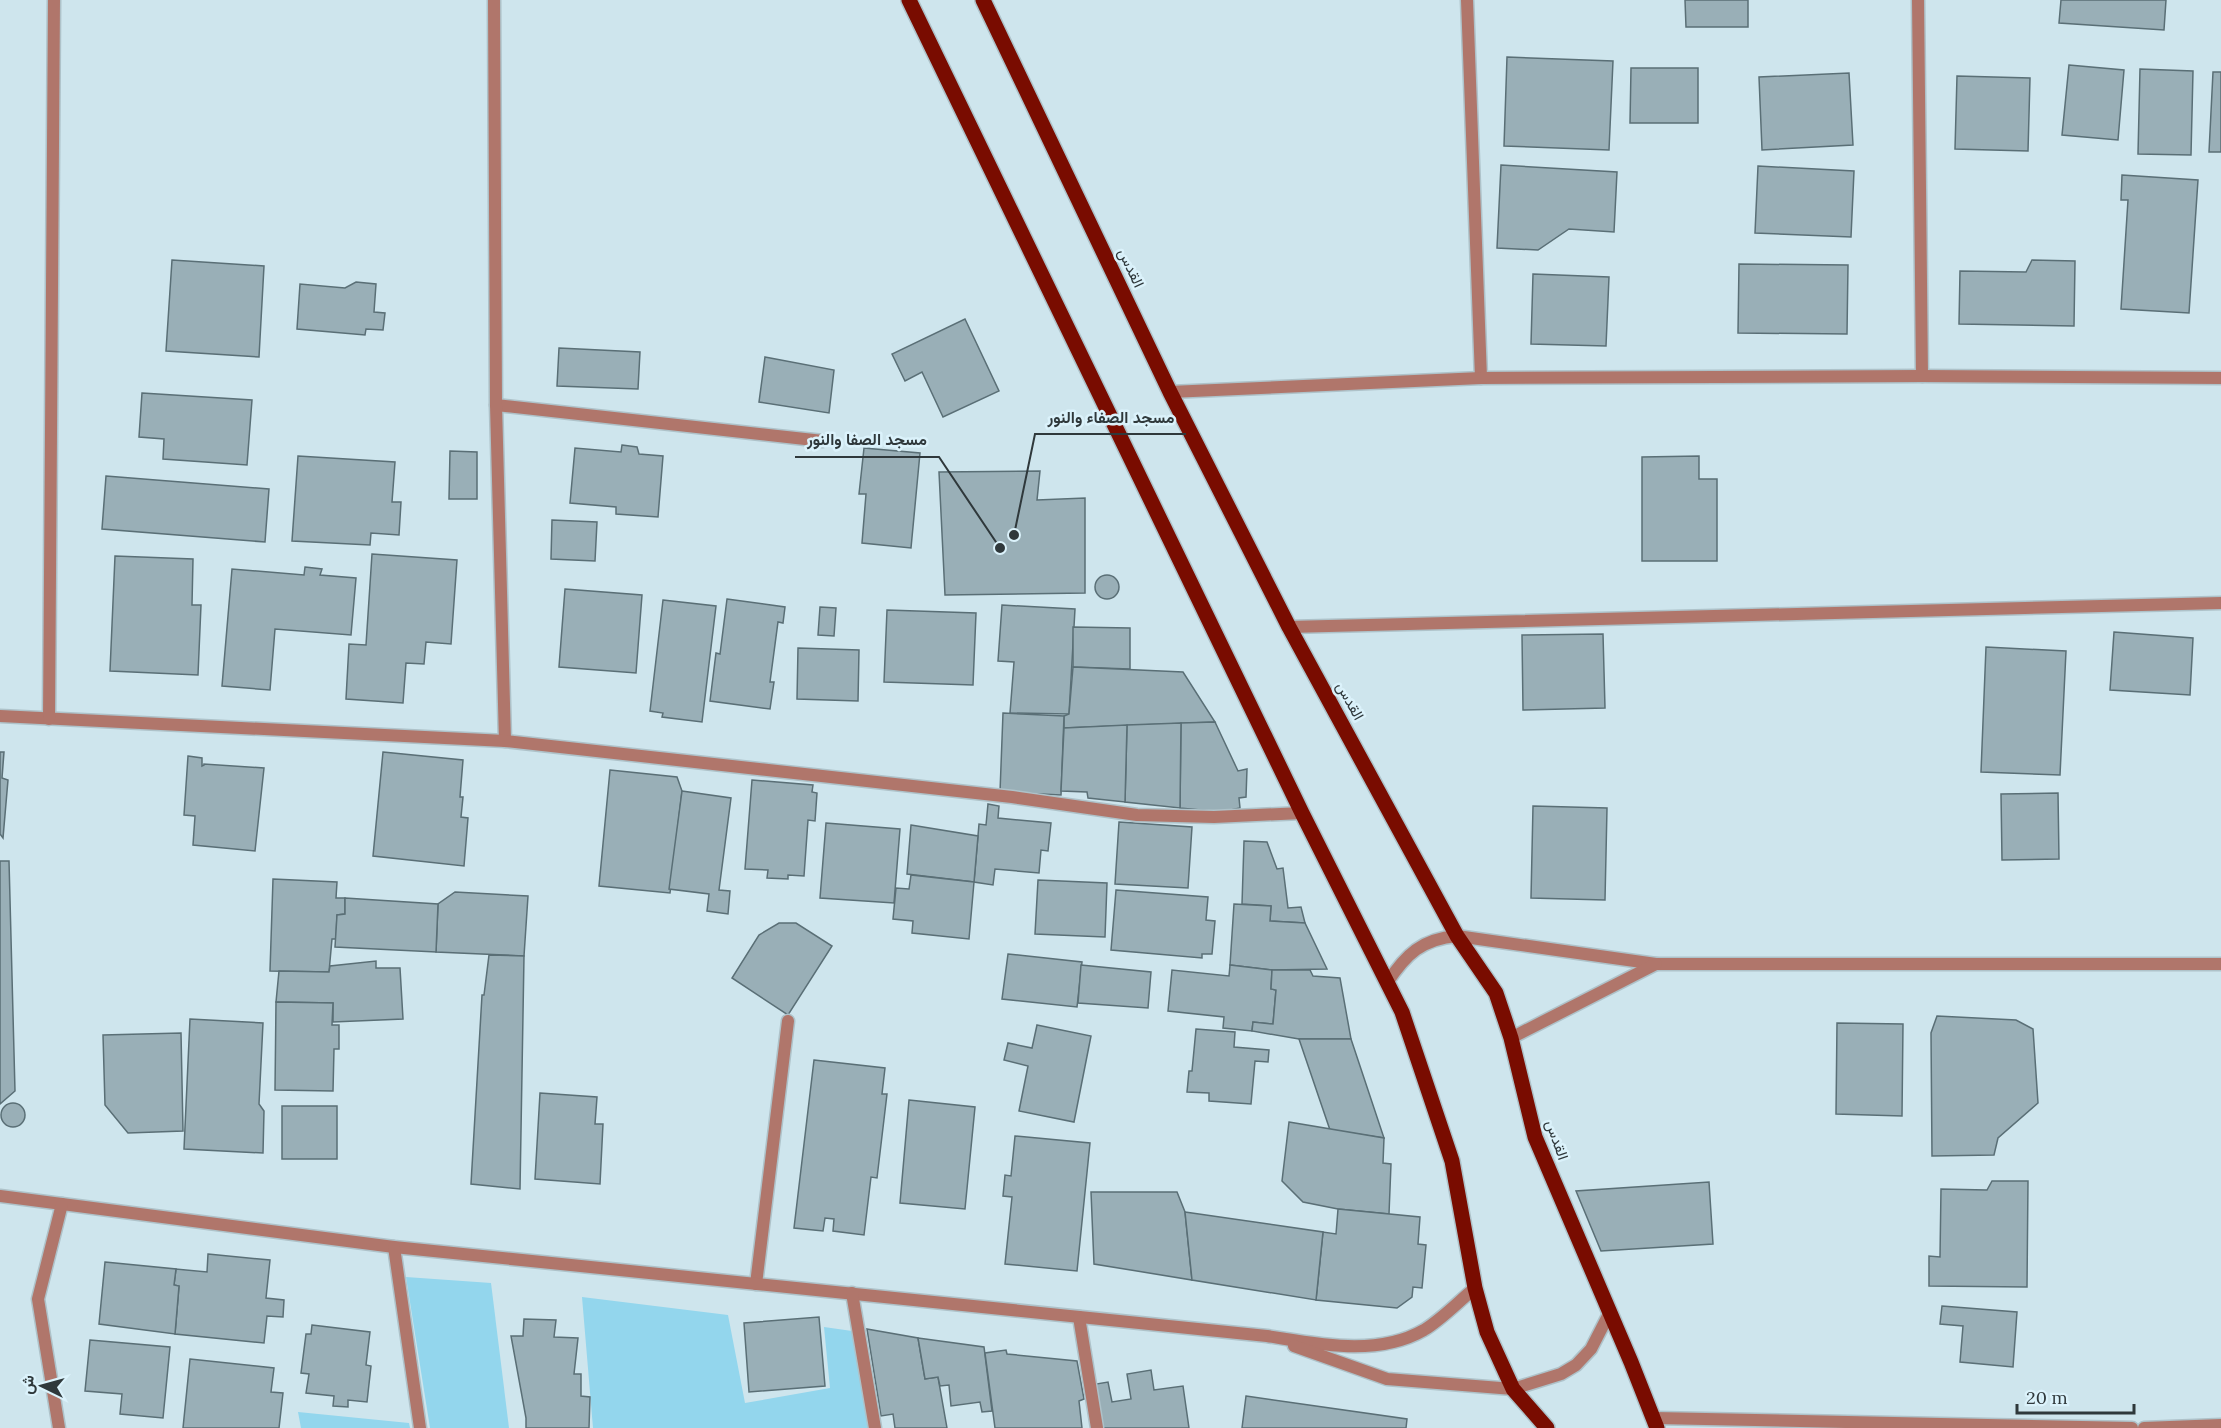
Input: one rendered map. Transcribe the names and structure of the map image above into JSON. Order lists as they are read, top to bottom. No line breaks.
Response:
{"streets":{"main road":["القدس"]},"places":["مسجد الصفاء والنور","مسجد الصفا والنور"],"scale_bar":"20 m","north":"left"}
